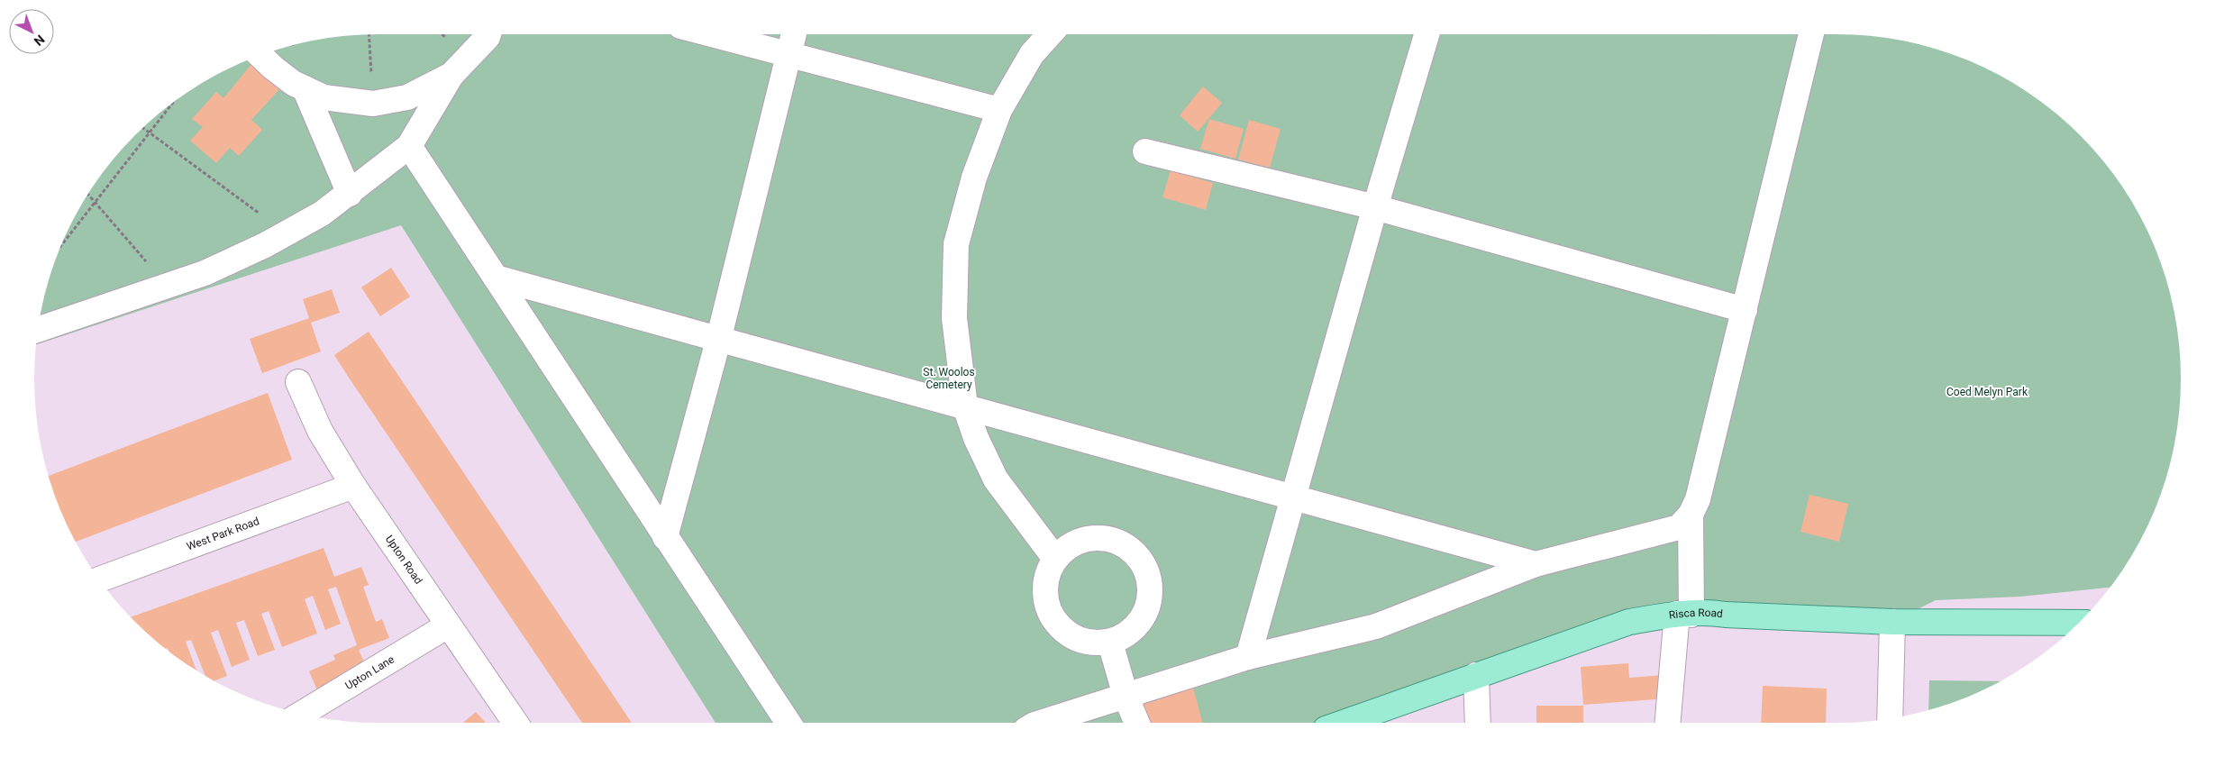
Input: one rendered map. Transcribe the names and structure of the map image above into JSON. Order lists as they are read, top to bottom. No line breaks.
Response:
{"streets":{"main road":["Risca Road"],"street":["West Park Road","Upton Road","Upton Lane"]},"crossings":[["West Park Road","Upton Road"],["Upton Road","Upton Lane"]],"parks":["St. Woolos Cemetery","Coed Melyn Park"],"north":"bottom right"}
